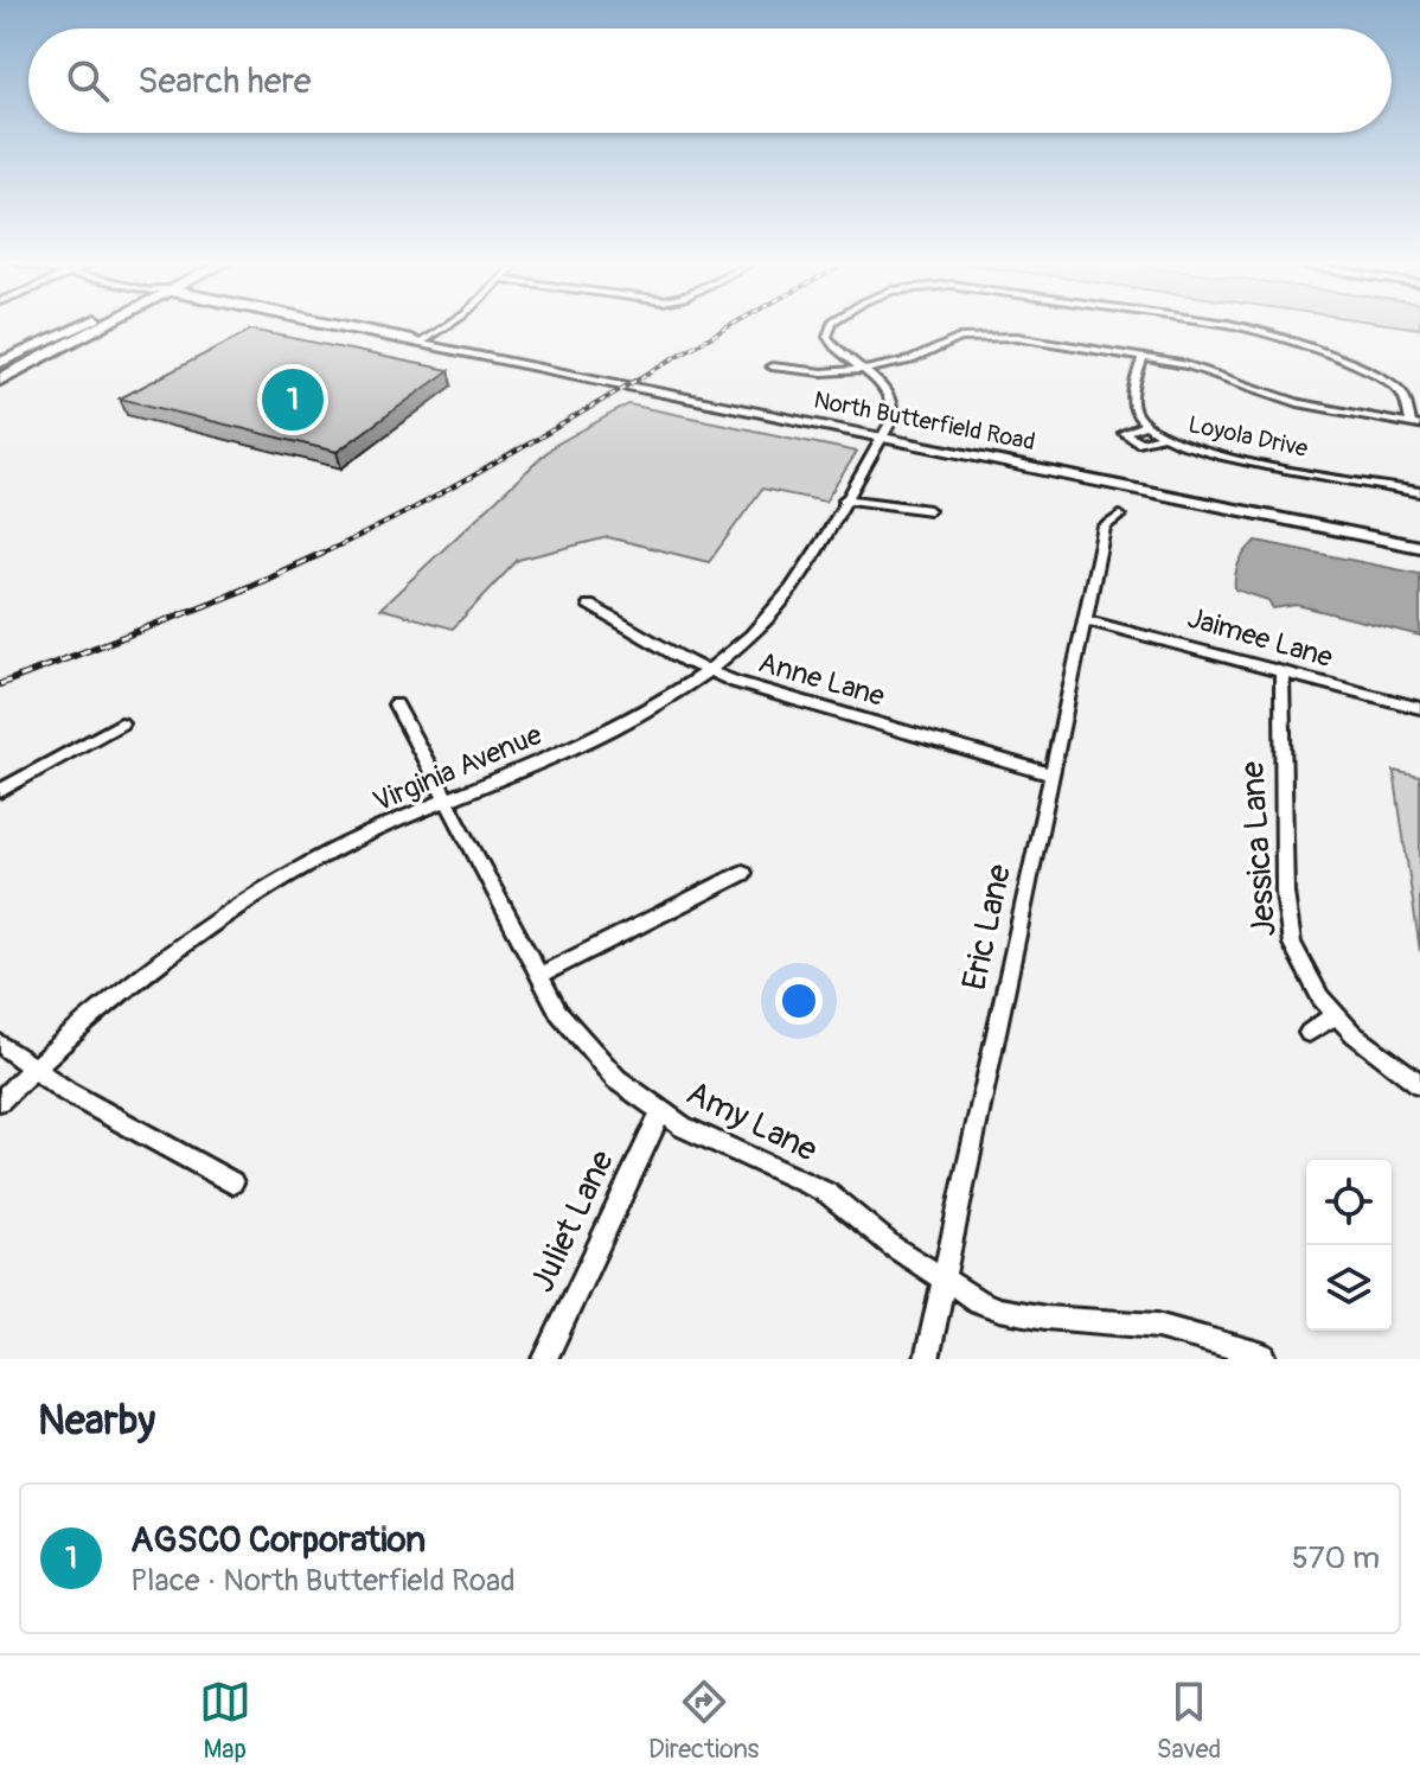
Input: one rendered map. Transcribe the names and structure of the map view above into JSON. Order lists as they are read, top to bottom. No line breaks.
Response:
{"streets":{"main road":["North Butterfield Road"],"street":["Loyola Drive","Jaimee Lane","Anne Lane","Virginia Avenue","Jessica Lane","Eric Lane","Amy Lane","Juliet Lane"]},"crossings":[["North Butterfield Road","Virginia Avenue"],["Jaimee Lane","Jessica Lane"],["Jaimee Lane","Eric Lane"],["Anne Lane","Virginia Avenue"],["Anne Lane","Eric Lane"],["Virginia Avenue","Amy Lane"],["Eric Lane","Amy Lane"],["Amy Lane","Juliet Lane"]],"page":{"search":"Search here","pins":"1","heading":"Nearby","list":[{"mark":"1","name":"AGSCO Corporation","note":"Place · North Butterfield Road","value":"570 m"}],"nav":["Map","Directions","Saved"]}}
